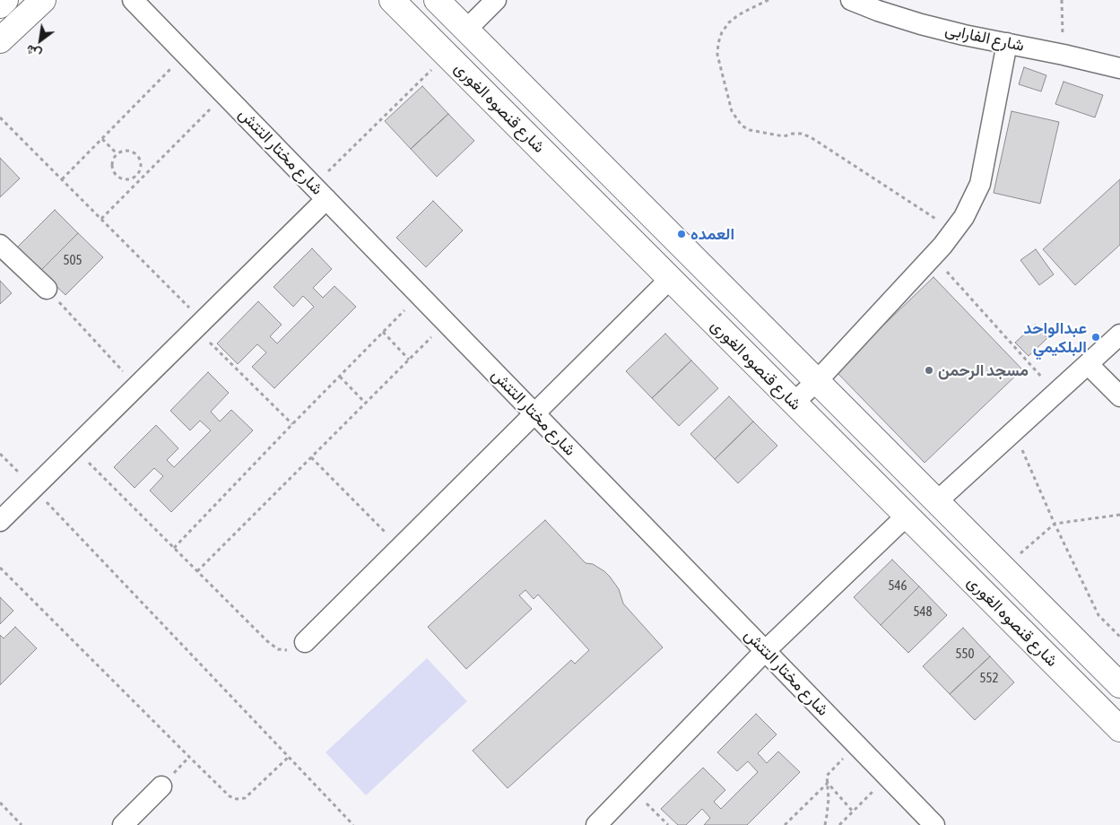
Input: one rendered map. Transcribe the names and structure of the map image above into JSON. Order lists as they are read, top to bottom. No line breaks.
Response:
{"streets":{"street":["شارع الفارابى","شارع قنصوه الغورى","شارع مختار التتش"]},"places":["العمده","عبدالواحد البلكيمي","مسجد الرحمن"],"house_numbers":["505","546","548","550","552"],"north":"bottom left"}
